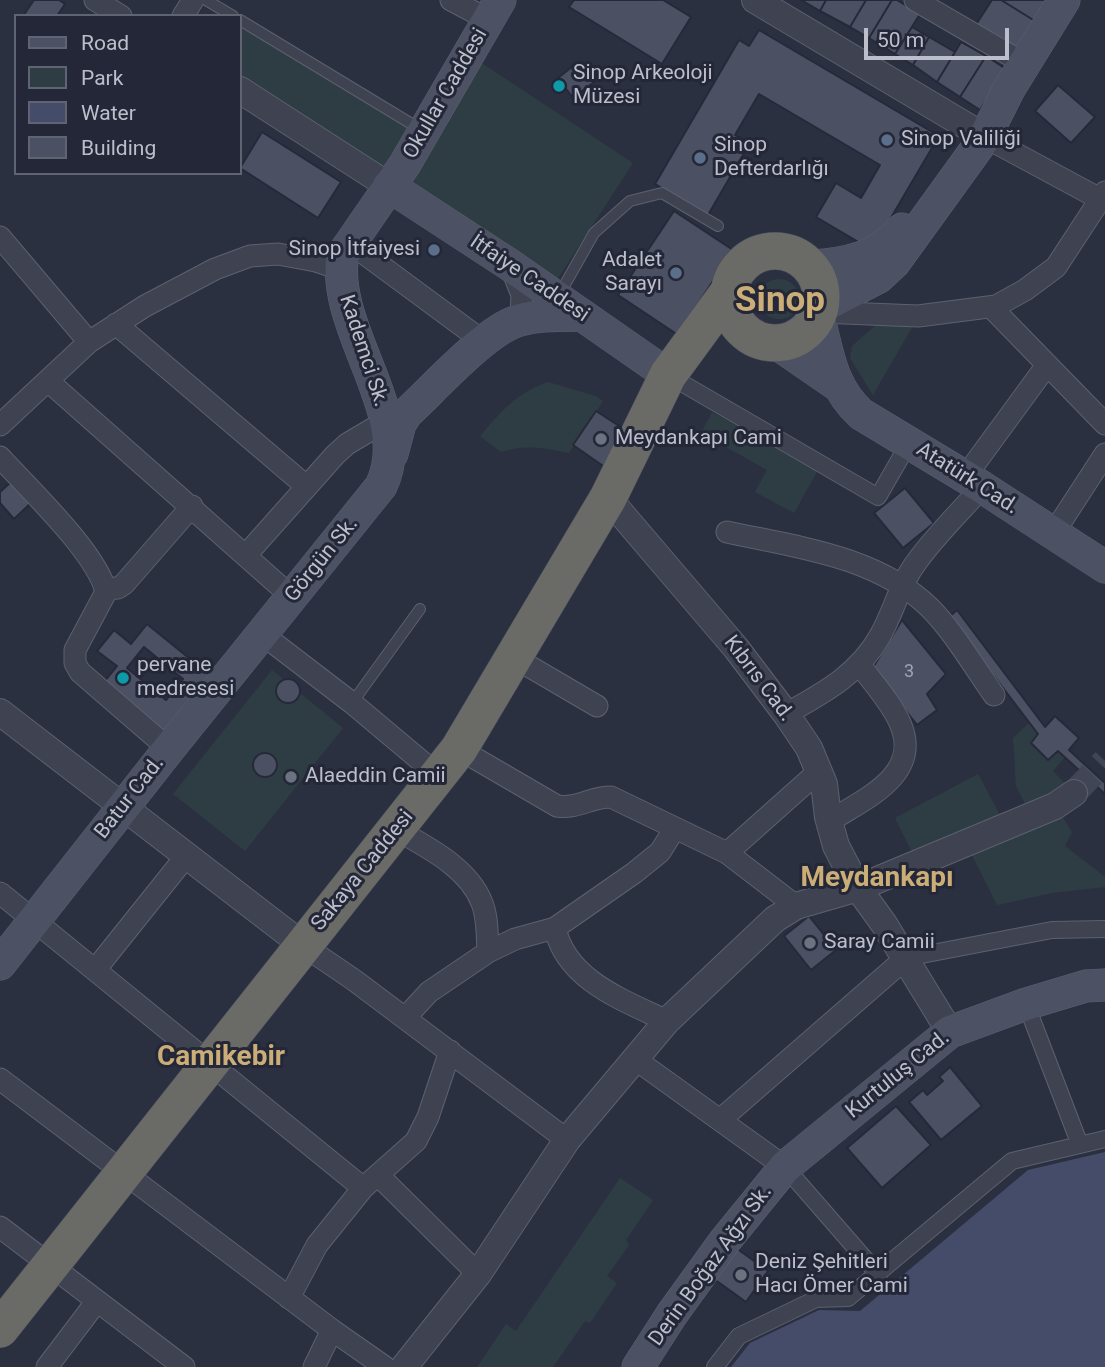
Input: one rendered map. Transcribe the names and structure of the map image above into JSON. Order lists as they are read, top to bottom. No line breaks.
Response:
{"streets":{"highway":["Sakaya Caddesi"],"main road":["Okullar Caddesi","İtfaiye Caddesi","Kademci Sk.","Atatürk Cad.","Görgün Sk.","Batur Cad.","Kurtuluş Cad.","Derin Boğaz Ağzı Sk."],"street":["Kıbrıs Cad."]},"crossings":[["Okullar Caddesi","İtfaiye Caddesi"],["İtfaiye Caddesi","Sakaya Caddesi"],["Kademci Sk.","Görgün Sk."],["Görgün Sk.","Batur Cad."],["Kıbrıs Cad.","Sakaya Caddesi"],["Kıbrıs Cad.","Kurtuluş Cad."],["Kurtuluş Cad.","Derin Boğaz Ağzı Sk."]],"districts":["Sinop","Meydankapı","Camikebir"],"places":["Sinop Arkeoloji Müzesi","Sinop Valiliği","Sinop Defterdarlığı","Sinop İtfaiyesi","Adalet Sarayı","Meydankapı Cami","pervane medresesi","Alaeddin Camii","Saray Camii","Deniz Şehitleri Hacı Ömer Cami"],"house_numbers":["3"],"legend":["Road","Park","Water","Building"],"scale_bar":"50 m"}
